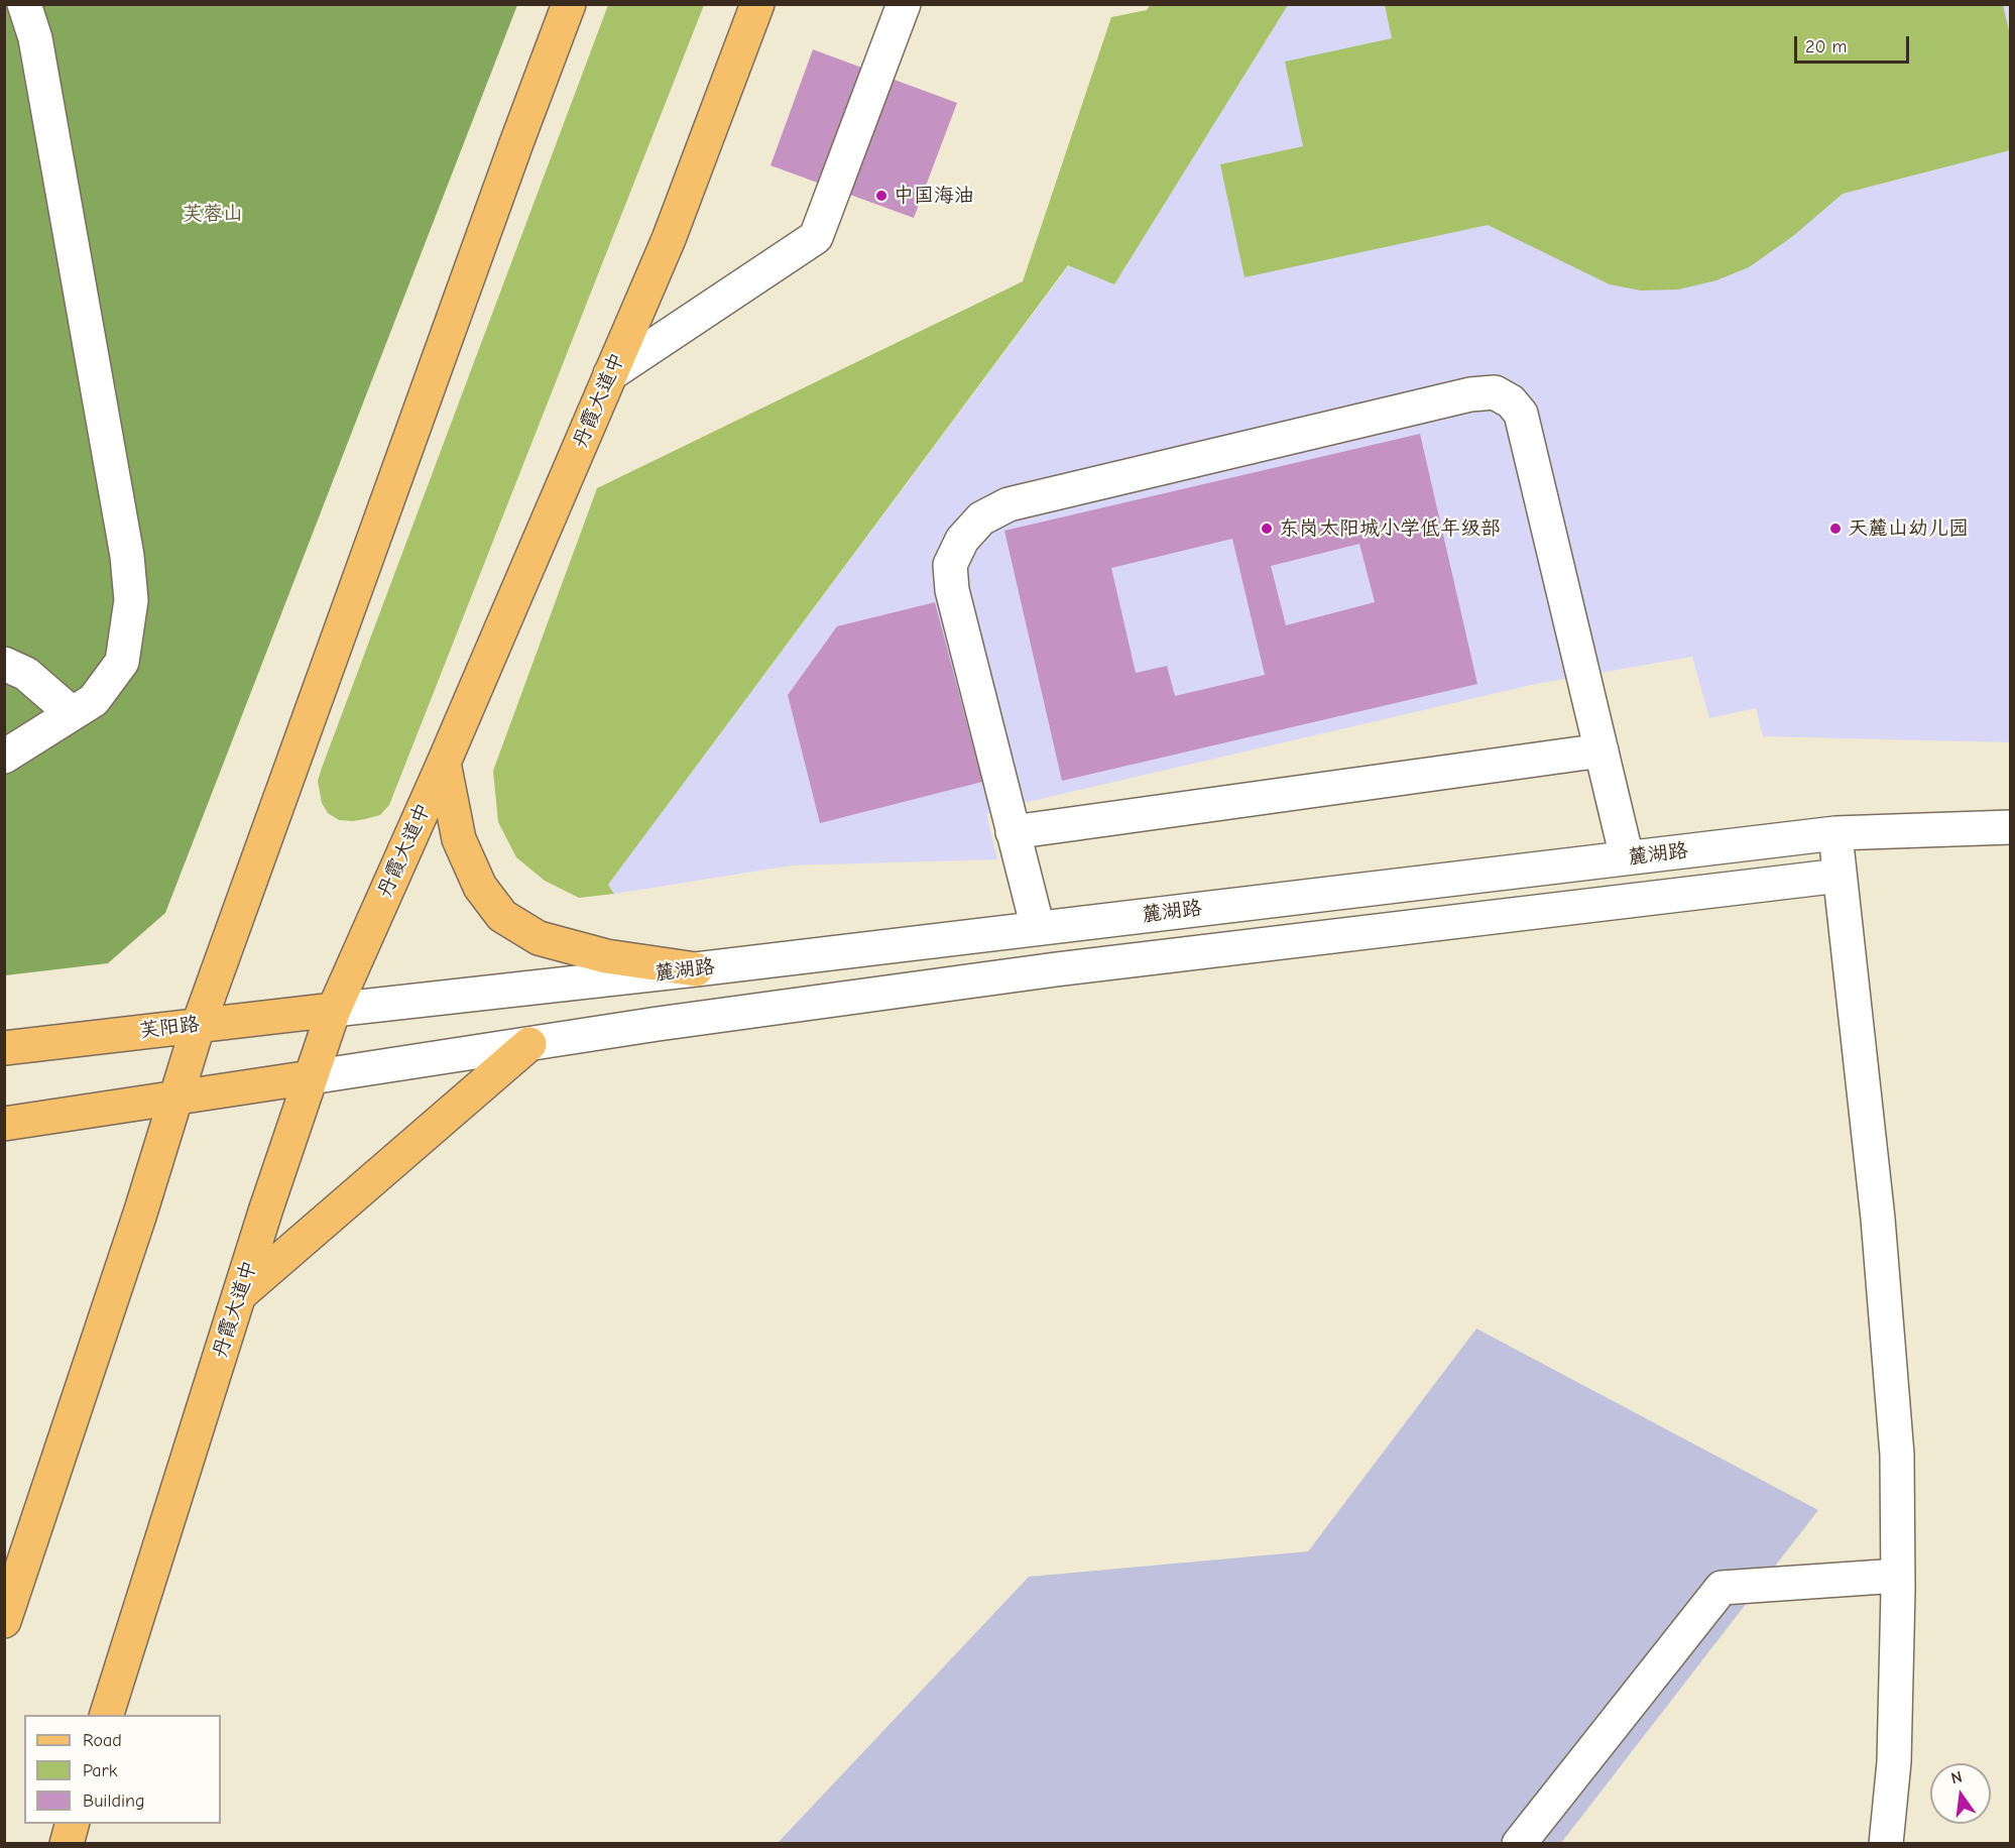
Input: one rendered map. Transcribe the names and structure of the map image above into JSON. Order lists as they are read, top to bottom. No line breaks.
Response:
{"streets":{"main road":["丹霞大道中","芙阳路"],"street":["麓湖路"]},"crossings":[["丹霞大道中","麓湖路"],["丹霞大道中","芙阳路"],["麓湖路","芙阳路"]],"parks":["芙蓉山"],"places":["中国海油","东岗太阳城小学低年级部","天麓山幼儿园"],"legend":["Road","Park","Building"],"scale_bar":"20 m","north":"top"}
